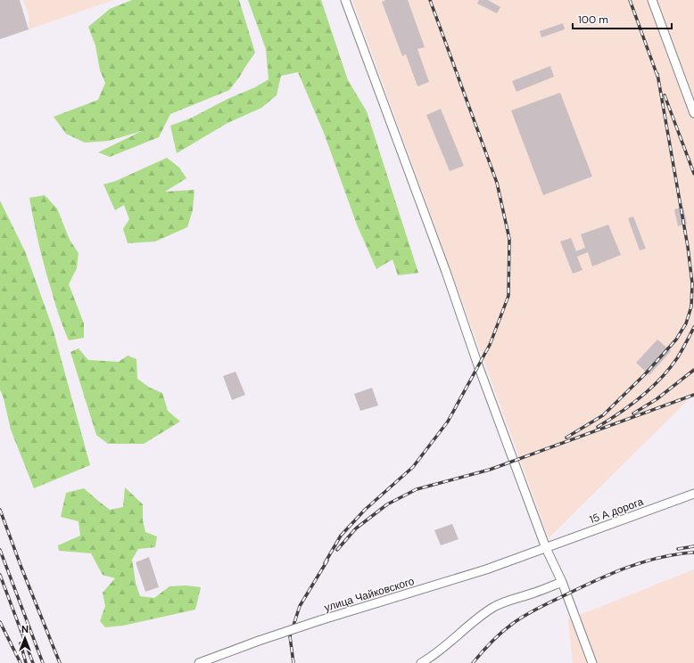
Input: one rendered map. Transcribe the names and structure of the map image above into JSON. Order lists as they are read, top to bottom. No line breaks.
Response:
{"streets":{"street":["15 А дорога","улица Чайковского"]},"crossings":[["15 А дорога","улица Чайковского"]],"scale_bar":"100 m","north":"top"}
